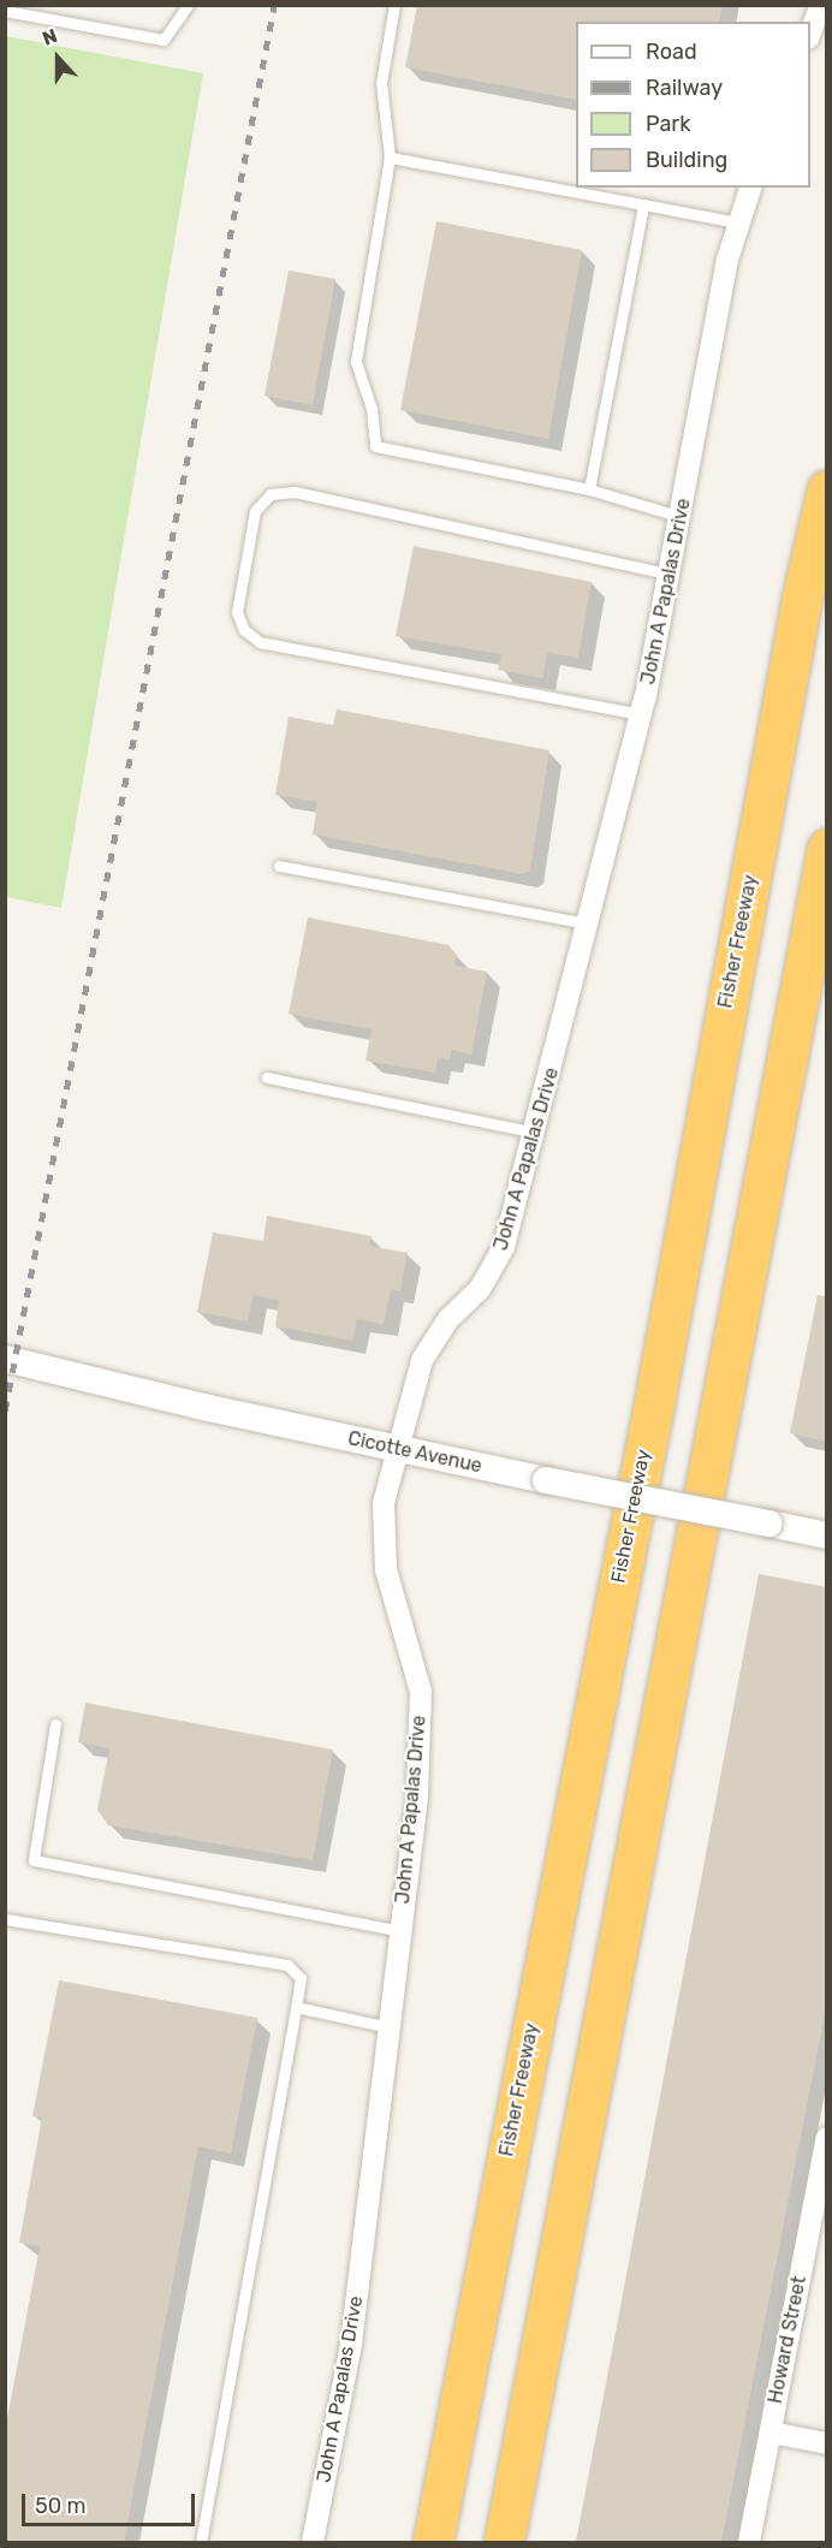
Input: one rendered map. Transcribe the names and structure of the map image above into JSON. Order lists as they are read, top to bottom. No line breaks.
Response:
{"streets":{"highway":["Fisher Freeway"],"street":["John A Papalas Drive","Cicotte Avenue","Howard Street"]},"crossings":[["John A Papalas Drive","Cicotte Avenue"]],"legend":["Road","Railway","Park","Building"],"scale_bar":"50 m","north":"top"}
